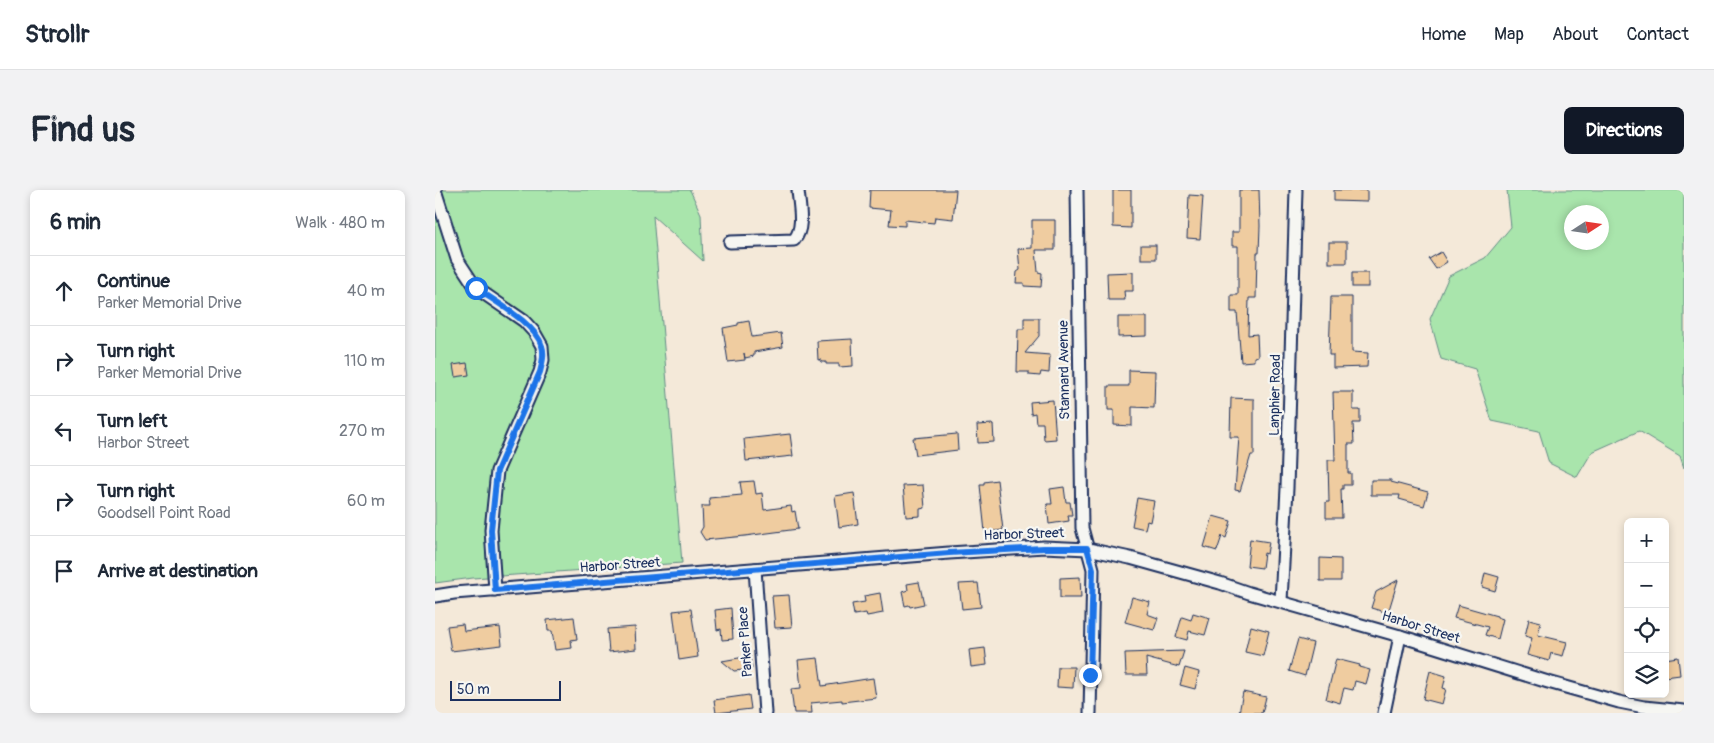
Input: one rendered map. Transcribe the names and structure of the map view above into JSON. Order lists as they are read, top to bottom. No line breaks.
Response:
{"streets":{"street":["Stannard Avenue","Lanphier Road","Harbor Street","Parker Place"]},"crossings":[["Stannard Avenue","Harbor Street"],["Lanphier Road","Harbor Street"],["Harbor Street","Parker Place"]],"scale_bar":"50 m","north":"right","page":{"header":"Strollr","nav":["Home","Map","About","Contact"],"buttons":"Directions","title":"Find us","heading":["6 min","Walk · 480 m"],"list":[["Continue","Parker Memorial Drive","40 m"],["Turn right","Parker Memorial Drive","110 m"],["Turn left","Harbor Street","270 m"],["Turn right","Goodsell Point Road","60 m"],"Arrive at destination"],"map_buttons":["+","−"],"scale":"50 m"}}
